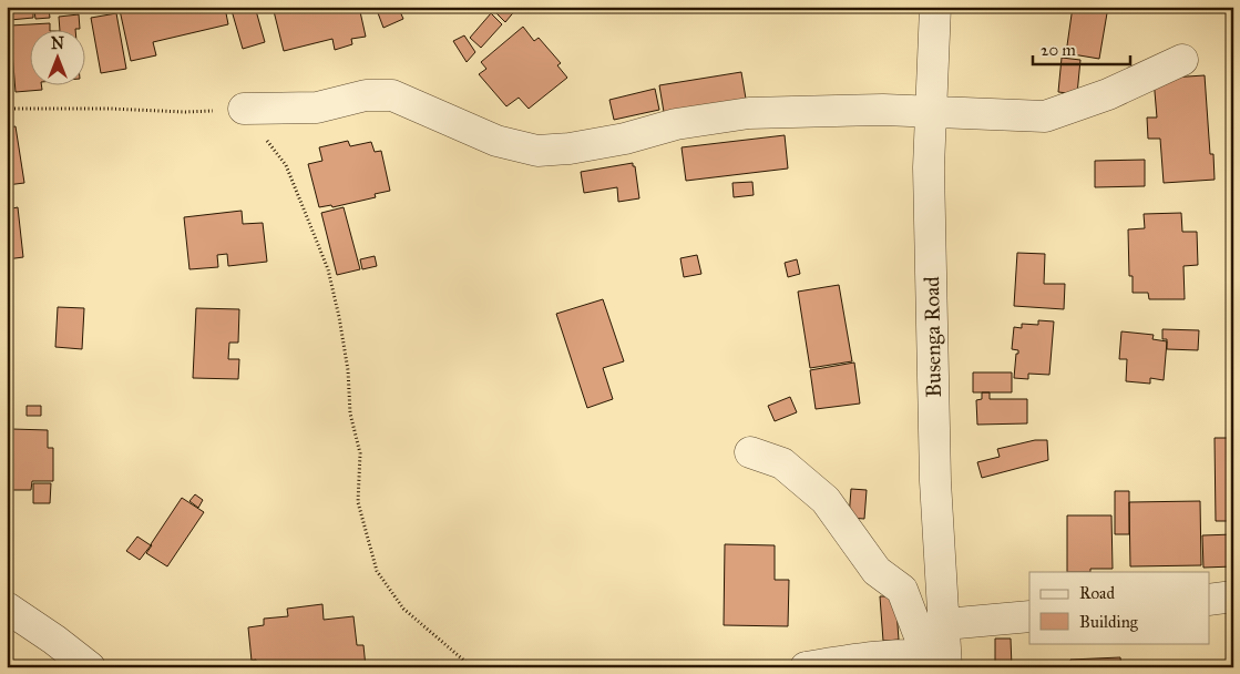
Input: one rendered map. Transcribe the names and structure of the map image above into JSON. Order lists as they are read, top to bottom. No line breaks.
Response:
{"streets":{"street":["Busenga Road"]},"legend":["Road","Building"],"scale_bar":"20 m","north":"top"}
